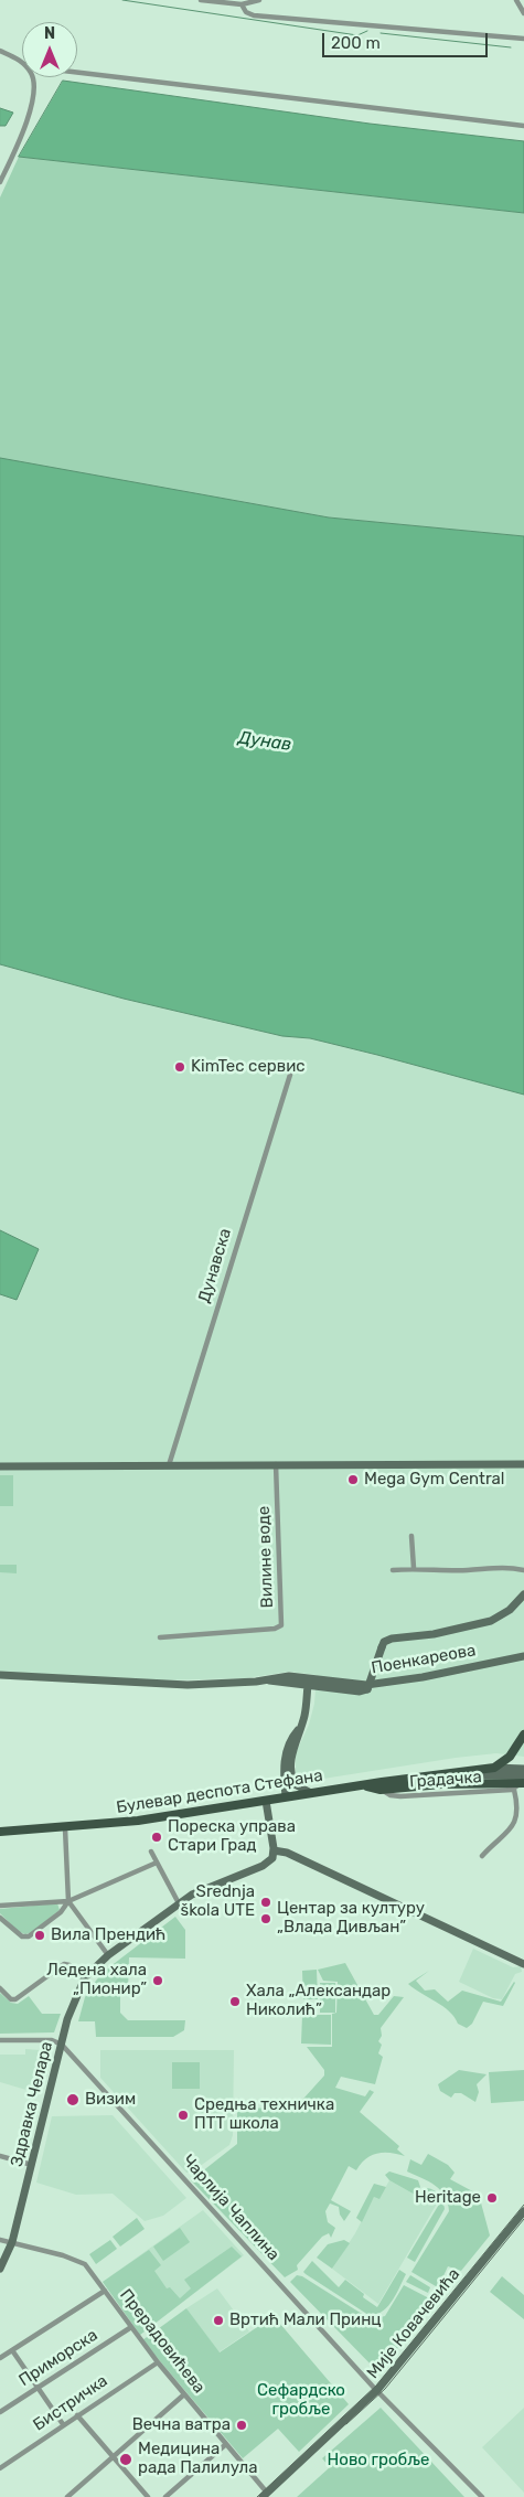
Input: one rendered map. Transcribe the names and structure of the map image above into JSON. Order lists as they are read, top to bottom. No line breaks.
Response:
{"streets":{"main road":["Поенкареова","Булевар деспота Стефана","Здравка Челара","Мије Ковачевића"],"street":["Дунавска","Вилине воде","Градачка","Чарлија Чаплина","Прерадовићева","Приморска","Бистричка"]},"crossings":[["Здравка Челара","Чарлија Чаплина"],["Здравка Челара","Прерадовићева"],["Чарлија Чаплина","Мије Ковачевића"],["Прерадовићева","Приморска"],["Прерадовићева","Бистричка"]],"water":["Дунав"],"parks":["Сефардско гробље","Ново гробље"],"places":["KimTec сервис","Mega Gym Central","Пореска управа Стари Град","Srednja škola UTE","Центар за културу „Влада Дивљан”","Вила Прендић","Ледена хала „Пионир”","Хала „Александар Николић”","Визим","Средња техничка ПТТ школа","Heritage","Вртић Мали Принц","Вечна ватра","Медицина рада Палилула"],"scale_bar":"200 m","north":"top"}
